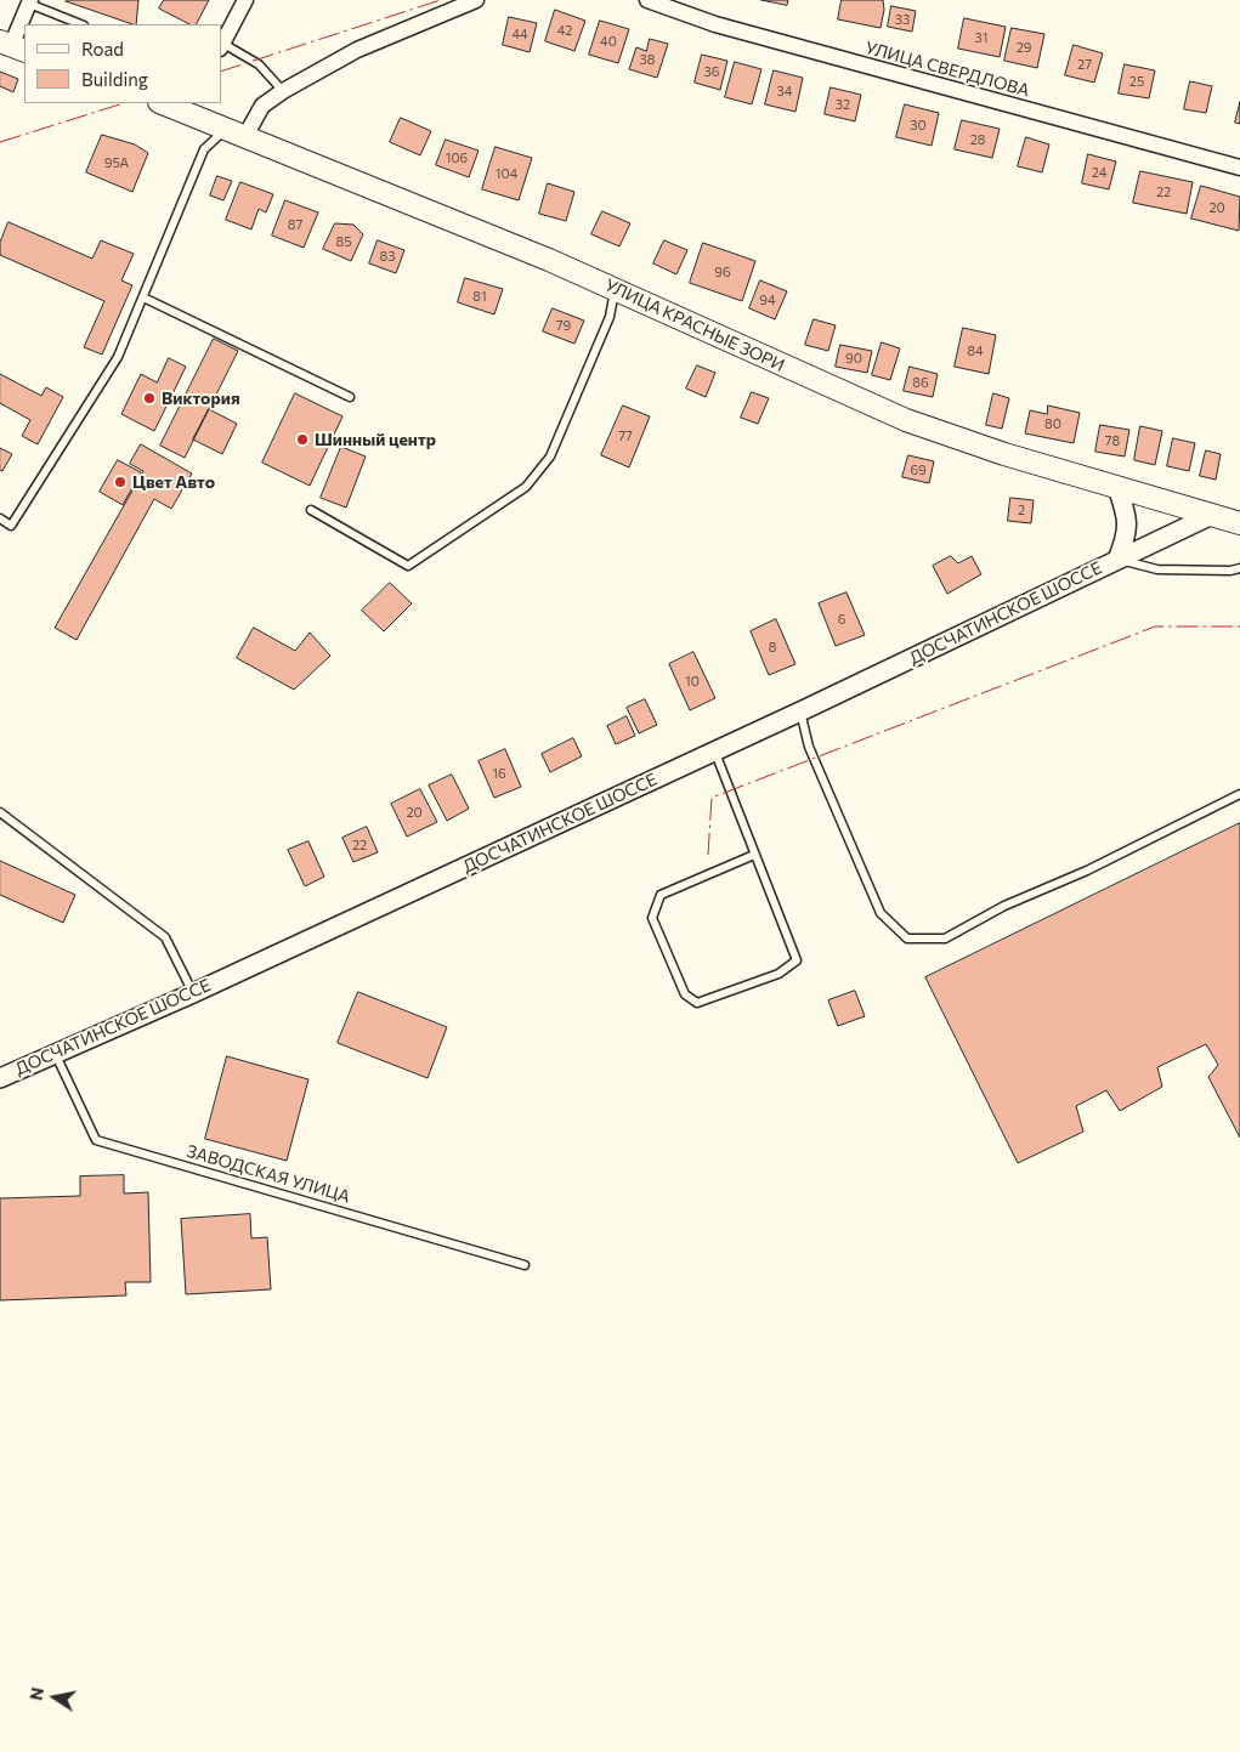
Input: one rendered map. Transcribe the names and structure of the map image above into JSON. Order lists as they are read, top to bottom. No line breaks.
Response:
{"streets":{"main road":["УЛИЦА КРАСНЫЕ ЗОРИ"],"street":["УЛИЦА СВЕРДЛОВА","ДОСЧАТИНСКОЕ ШОССЕ"],"lane":["ЗАВОДСКАЯ УЛИЦА"]},"crossings":[["УЛИЦА КРАСНЫЕ ЗОРИ","ДОСЧАТИНСКОЕ ШОССЕ"],["ДОСЧАТИНСКОЕ ШОССЕ","ЗАВОДСКАЯ УЛИЦА"]],"places":["Виктория","Шинный центр","Цвет Авто"],"house_numbers":["33","42","44","31","40","29","38","27","36","25","34","32","30","28","106","95А","24","104","22","20","87","85","83","96","81","94","79","84","90","86","80","77","78","69","2","6","8","10","16","20","22"],"legend":["Road","Building"],"north":"left"}
